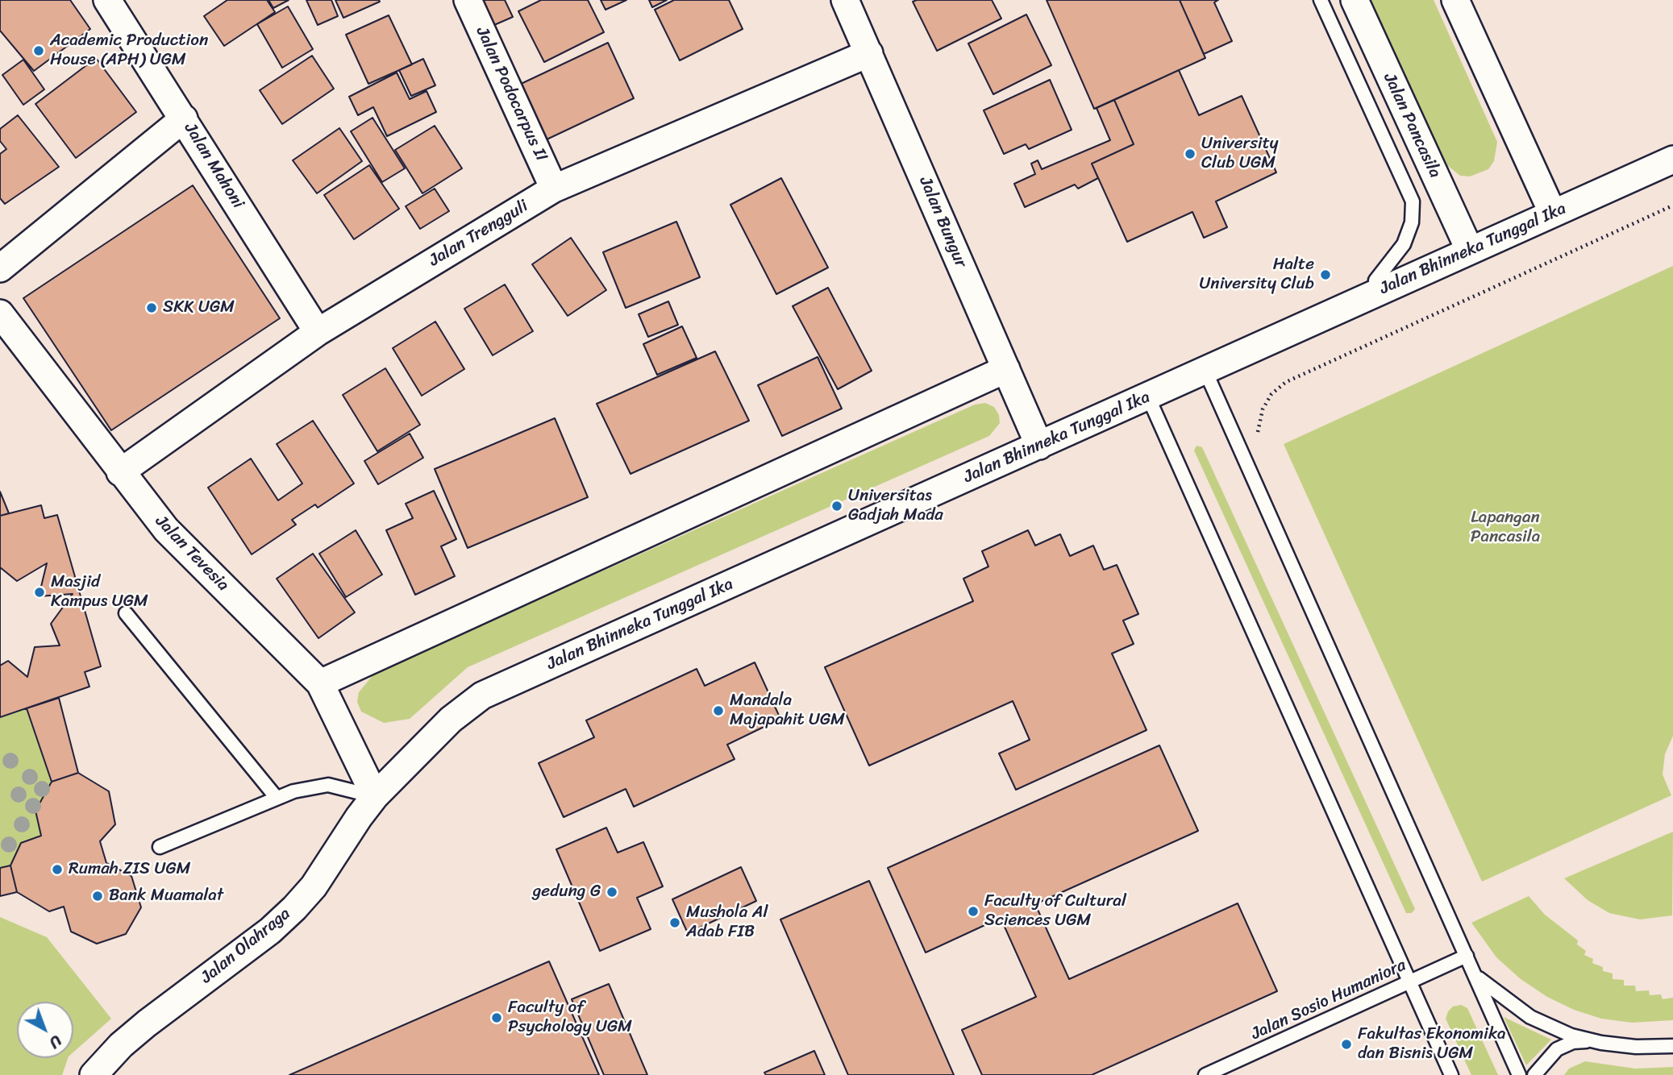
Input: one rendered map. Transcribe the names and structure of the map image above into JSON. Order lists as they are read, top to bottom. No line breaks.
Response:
{"streets":{"street":["Jalan Podocarpus II","Jalan Pancasila","Jalan Mahoni","Jalan Bungur","Jalan Trengguli","Jalan Bhinneka Tunggal Ika","Jalan Tevesia","Jalan Olahraga"],"lane":["Jalan Sosio Humaniora"]},"crossings":[["Jalan Podocarpus II","Jalan Trengguli"],["Jalan Pancasila","Jalan Bhinneka Tunggal Ika"],["Jalan Mahoni","Jalan Trengguli"],["Jalan Bungur","Jalan Trengguli"],["Jalan Bungur","Jalan Bhinneka Tunggal Ika"],["Jalan Trengguli","Jalan Tevesia"],["Jalan Bhinneka Tunggal Ika","Jalan Tevesia"],["Jalan Bhinneka Tunggal Ika","Jalan Olahraga"],["Jalan Tevesia","Jalan Olahraga"]],"parks":["Lapangan Pancasila"],"places":["Academic Production House (APH) UGM","University Club UGM","Halte University Club","SKK UGM","Universitas Gadjah Mada","Masjid Kampus UGM","Mandala Majapahit UGM","Rumah ZIS UGM","gedung G","Bank Muamalat","Faculty of Cultural Sciences UGM","Mushola Al Adab FIB","Faculty of Psychology UGM","Fakultas Ekonomika dan Bisnis UGM"],"north":"bottom right"}
